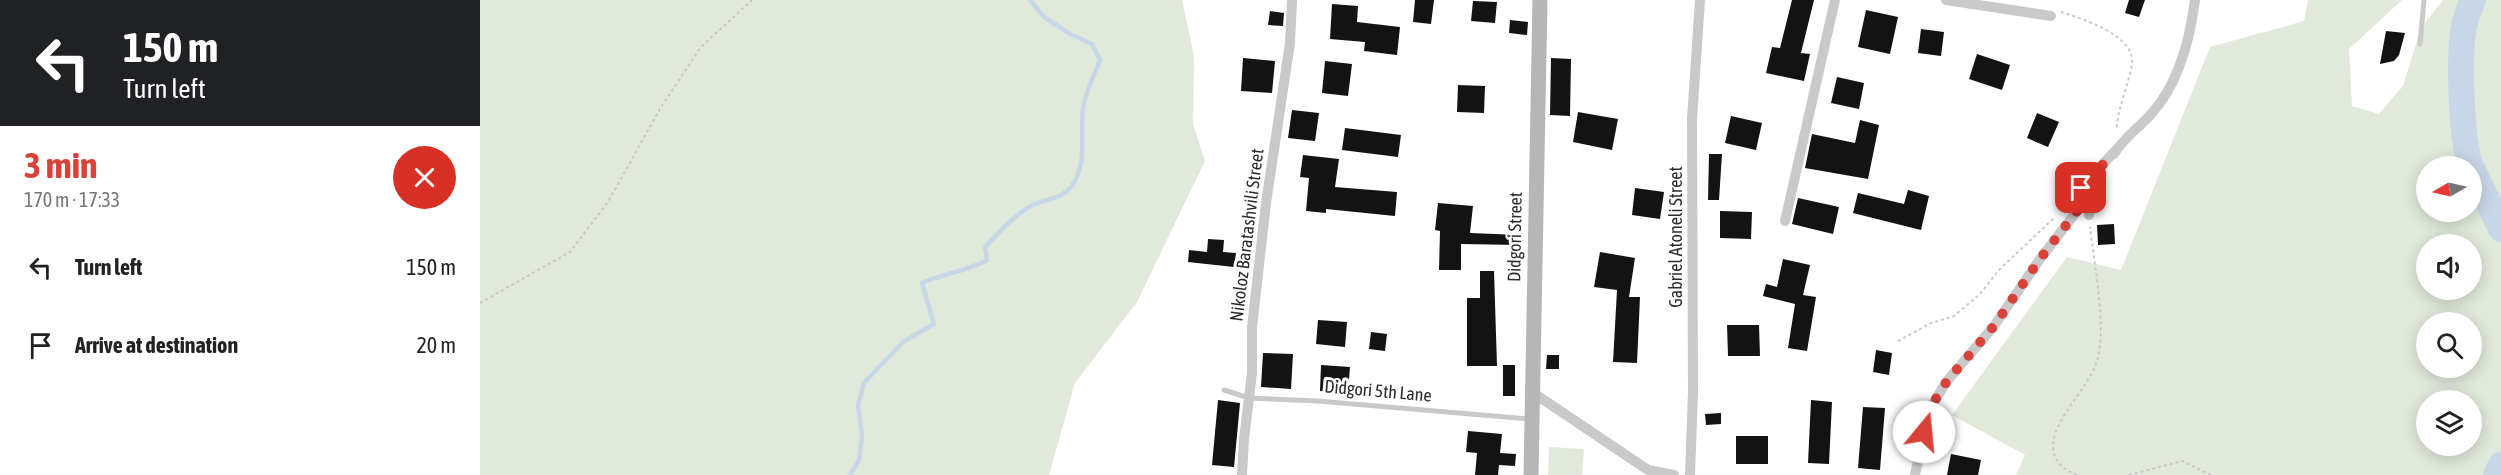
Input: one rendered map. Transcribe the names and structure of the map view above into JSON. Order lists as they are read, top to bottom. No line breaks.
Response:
{"streets":{"street":["Nikoloz Baratashvili Street","Didgori Street","Gabriel Atoneli Street"],"lane":["Didgori 5th Lane"]},"crossings":[["Nikoloz Baratashvili Street","Didgori 5th Lane"],["Didgori Street","Didgori 5th Lane"]],"north":"left","page":{"turn":["150 m","Turn left"],"heading":["3 min","170 m · 17:33"],"list":[{"name":"Turn left","value":"150 m"},{"name":"Arrive at destination","value":"20 m"}]}}
